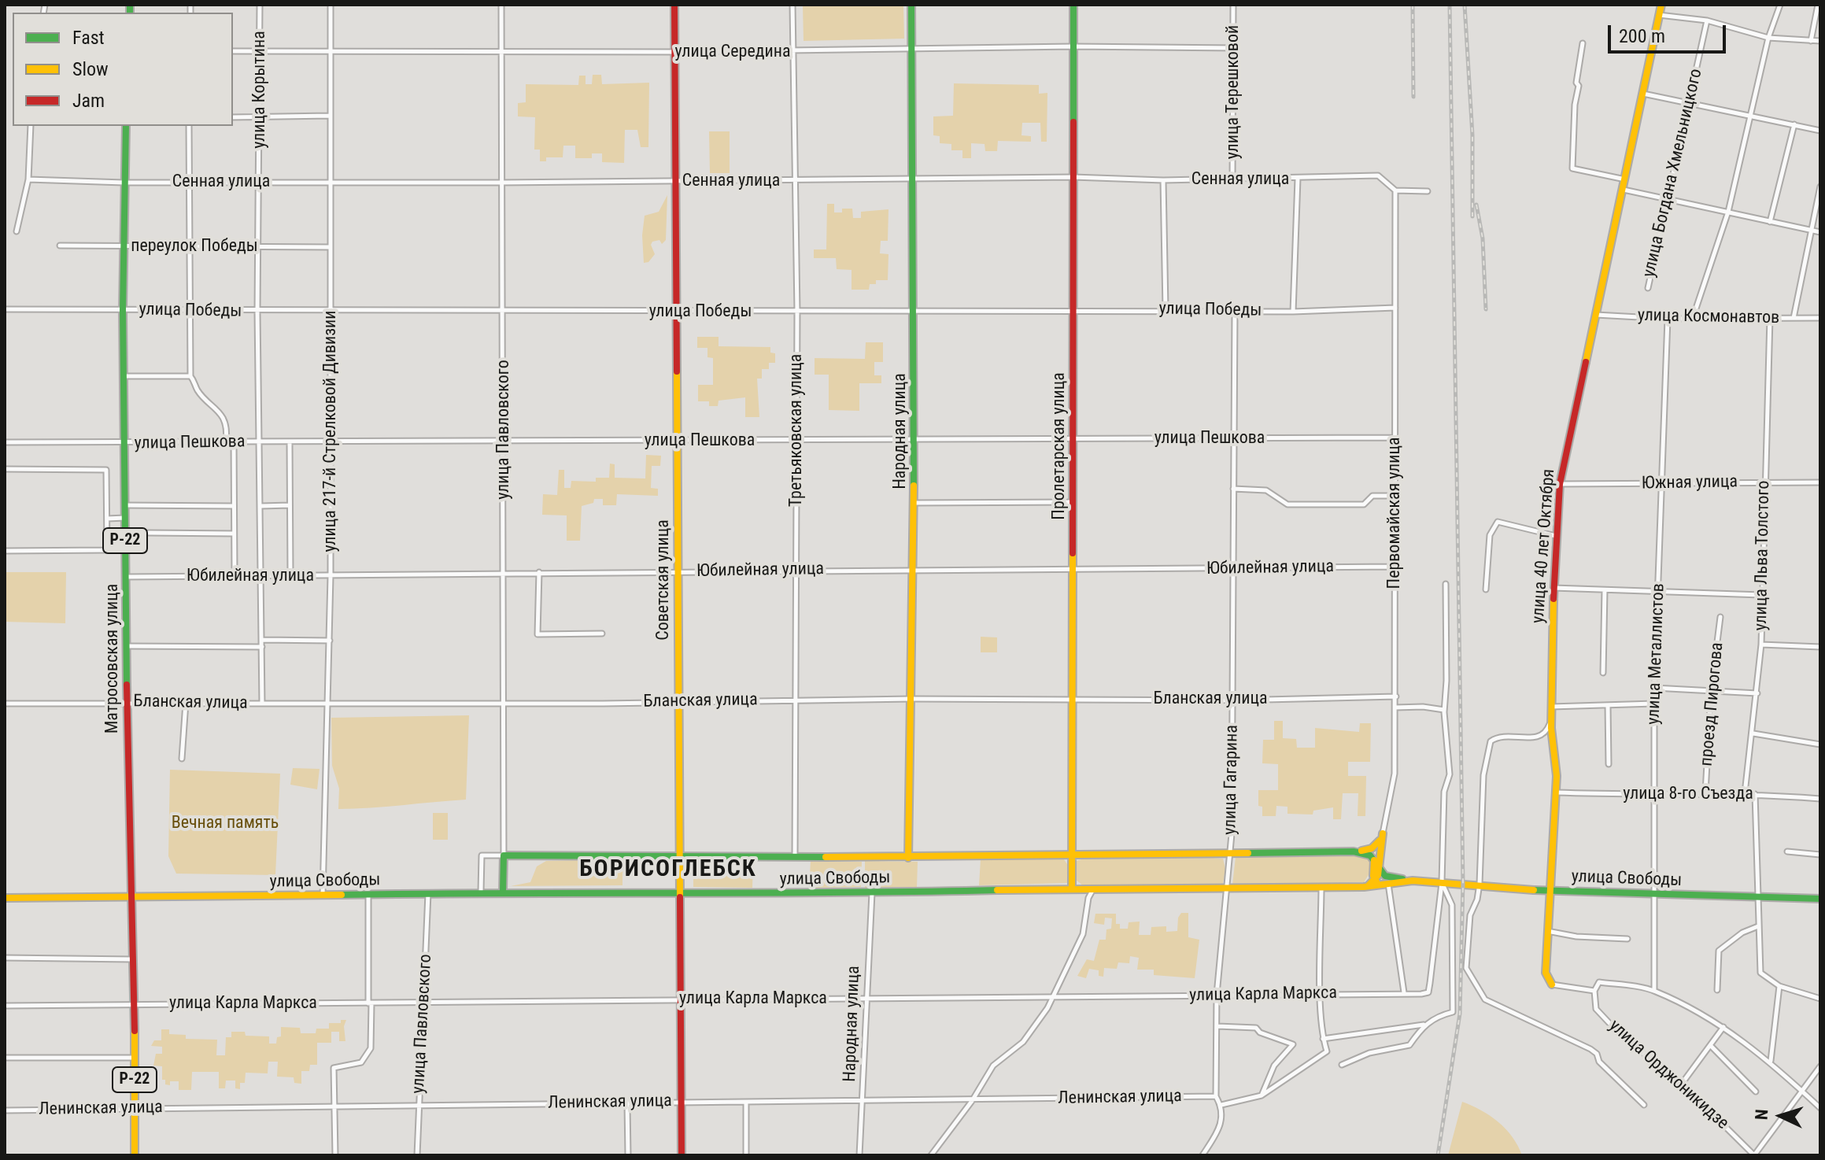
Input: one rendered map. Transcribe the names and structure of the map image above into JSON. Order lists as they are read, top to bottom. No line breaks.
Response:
{"streets":{"main road":["Народная улица","Пролетарская улица","Р-22","улица 40 лет Октября","Советская улица","Матросовская улица","улица Свободы"],"street":["улица Середина","улица Корытина","улица Терешковой","улица Богдана Хмельницкого","Сенная улица","переулок Победы","улица Победы","улица Космонавтов","улица Павловского","Третьяковская улица","улица 217-й Стрелковой Дивизии","улица Пешкова","Южная улица","Первомайская улица","улица Льва Толстого","Юбилейная улица","улица Металлистов","Бланская улица","проезд Пирогова","улица Гагарина","улица 8-го Съезда","улица Карла Маркса","улица Орджоникидзе","Ленинская улица"]},"crossings":[["улица Середина","улица Корытина"],["улица Середина","улица Терешковой"],["улица Середина","улица Павловского"],["улица Середина","Третьяковская улица"],["улица Середина","улица 217-й Стрелковой Дивизии"],["улица Середина","Народная улица"],["улица Середина","Пролетарская улица"],["улица Середина","Советская улица"],["улица Корытина","Сенная улица"],["улица Корытина","переулок Победы"],["улица Корытина","улица Победы"],["улица Корытина","улица Пешкова"],["улица Корытина","Юбилейная улица"],["улица Корытина","Бланская улица"],["улица Терешковой","Сенная улица"],["Сенная улица","улица Павловского"],["Сенная улица","Третьяковская улица"],["Сенная улица","улица 217-й Стрелковой Дивизии"],["Сенная улица","Народная улица"],["Сенная улица","Пролетарская улица"],["Сенная улица","Первомайская улица"],["Сенная улица","Советская улица"],["Сенная улица","Матросовская улица"],["переулок Победы","улица 217-й Стрелковой Дивизии"],["переулок Победы","Матросовская улица"],["улица Победы","улица Павловского"],["улица Победы","Третьяковская улица"],["улица Победы","улица 217-й Стрелковой Дивизии"],["улица Победы","Народная улица"],["улица Победы","Пролетарская улица"],["улица Победы","Первомайская улица"],["улица Победы","Советская улица"],["улица Победы","Матросовская улица"],["улица Победы","улица Гагарина"],["улица Космонавтов","улица 40 лет Октября"],["улица Космонавтов","улица Льва Толстого"],["улица Космонавтов","улица Металлистов"],["улица Павловского","улица Пешкова"],["улица Павловского","Юбилейная улица"],["улица Павловского","Бланская улица"],["улица Павловского","улица Свободы"],["улица Павловского","улица Карла Маркса"],["улица Павловского","Ленинская улица"],["Третьяковская улица","улица Пешкова"],["Третьяковская улица","Юбилейная улица"],["Третьяковская улица","Бланская улица"],["Третьяковская улица","улица Свободы"],["улица 217-й Стрелковой Дивизии","улица Пешкова"],["улица 217-й Стрелковой Дивизии","Юбилейная улица"],["улица 217-й Стрелковой Дивизии","Бланская улица"],["улица 217-й Стрелковой Дивизии","улица Свободы"],["Народная улица","улица Пешкова"],["Народная улица","Юбилейная улица"],["Народная улица","Бланская улица"],["Народная улица","улица Свободы"],["Народная улица","улица Карла Маркса"],["Народная улица","Ленинская улица"],["улица Пешкова","Пролетарская улица"],["улица Пешкова","Первомайская улица"],["улица Пешкова","Советская улица"],["улица Пешкова","Матросовская улица"],["улица Пешкова","улица Гагарина"],["Пролетарская улица","Юбилейная улица"],["Пролетарская улица","Бланская улица"],["Пролетарская улица","улица Свободы"],["Южная улица","улица 40 лет Октября"],["Южная улица","улица Льва Толстого"],["Южная улица","улица Металлистов"],["Первомайская улица","Юбилейная улица"],["Первомайская улица","Бланская улица"],["улица 40 лет Октября","улица 8-го Съезда"],["улица 40 лет Октября","улица Свободы"],["улица Льва Толстого","улица 8-го Съезда"],["Юбилейная улица","Советская улица"],["Юбилейная улица","Матросовская улица"],["Юбилейная улица","улица Гагарина"],["Советская улица","Бланская улица"],["Советская улица","улица Свободы"],["Советская улица","улица Карла Маркса"],["Советская улица","Ленинская улица"],["улица Металлистов","улица 8-го Съезда"],["улица Металлистов","улица Свободы"],["Матросовская улица","Бланская улица"],["Матросовская улица","улица Свободы"],["Матросовская улица","улица Карла Маркса"],["Матросовская улица","Ленинская улица"],["Бланская улица","улица Гагарина"],["проезд Пирогова","улица 8-го Съезда"],["улица Гагарина","улица Свободы"],["улица Гагарина","улица Карла Маркса"],["улица Гагарина","Ленинская улица"],["улица Свободы","улица Карла Маркса"]],"districts":["БОРИСОГЛЕБСК"],"parks":["Вечная память"],"legend":["Fast","Slow","Jam"],"scale_bar":"200 m","north":"left"}
